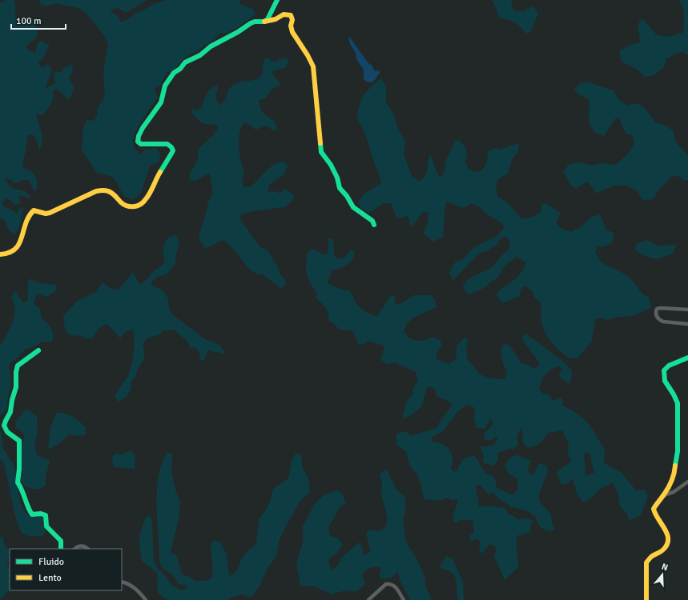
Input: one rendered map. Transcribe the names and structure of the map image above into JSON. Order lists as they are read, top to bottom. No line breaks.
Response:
{"legend":["Fluido","Lento"],"scale_bar":"100 m","north":"top"}
